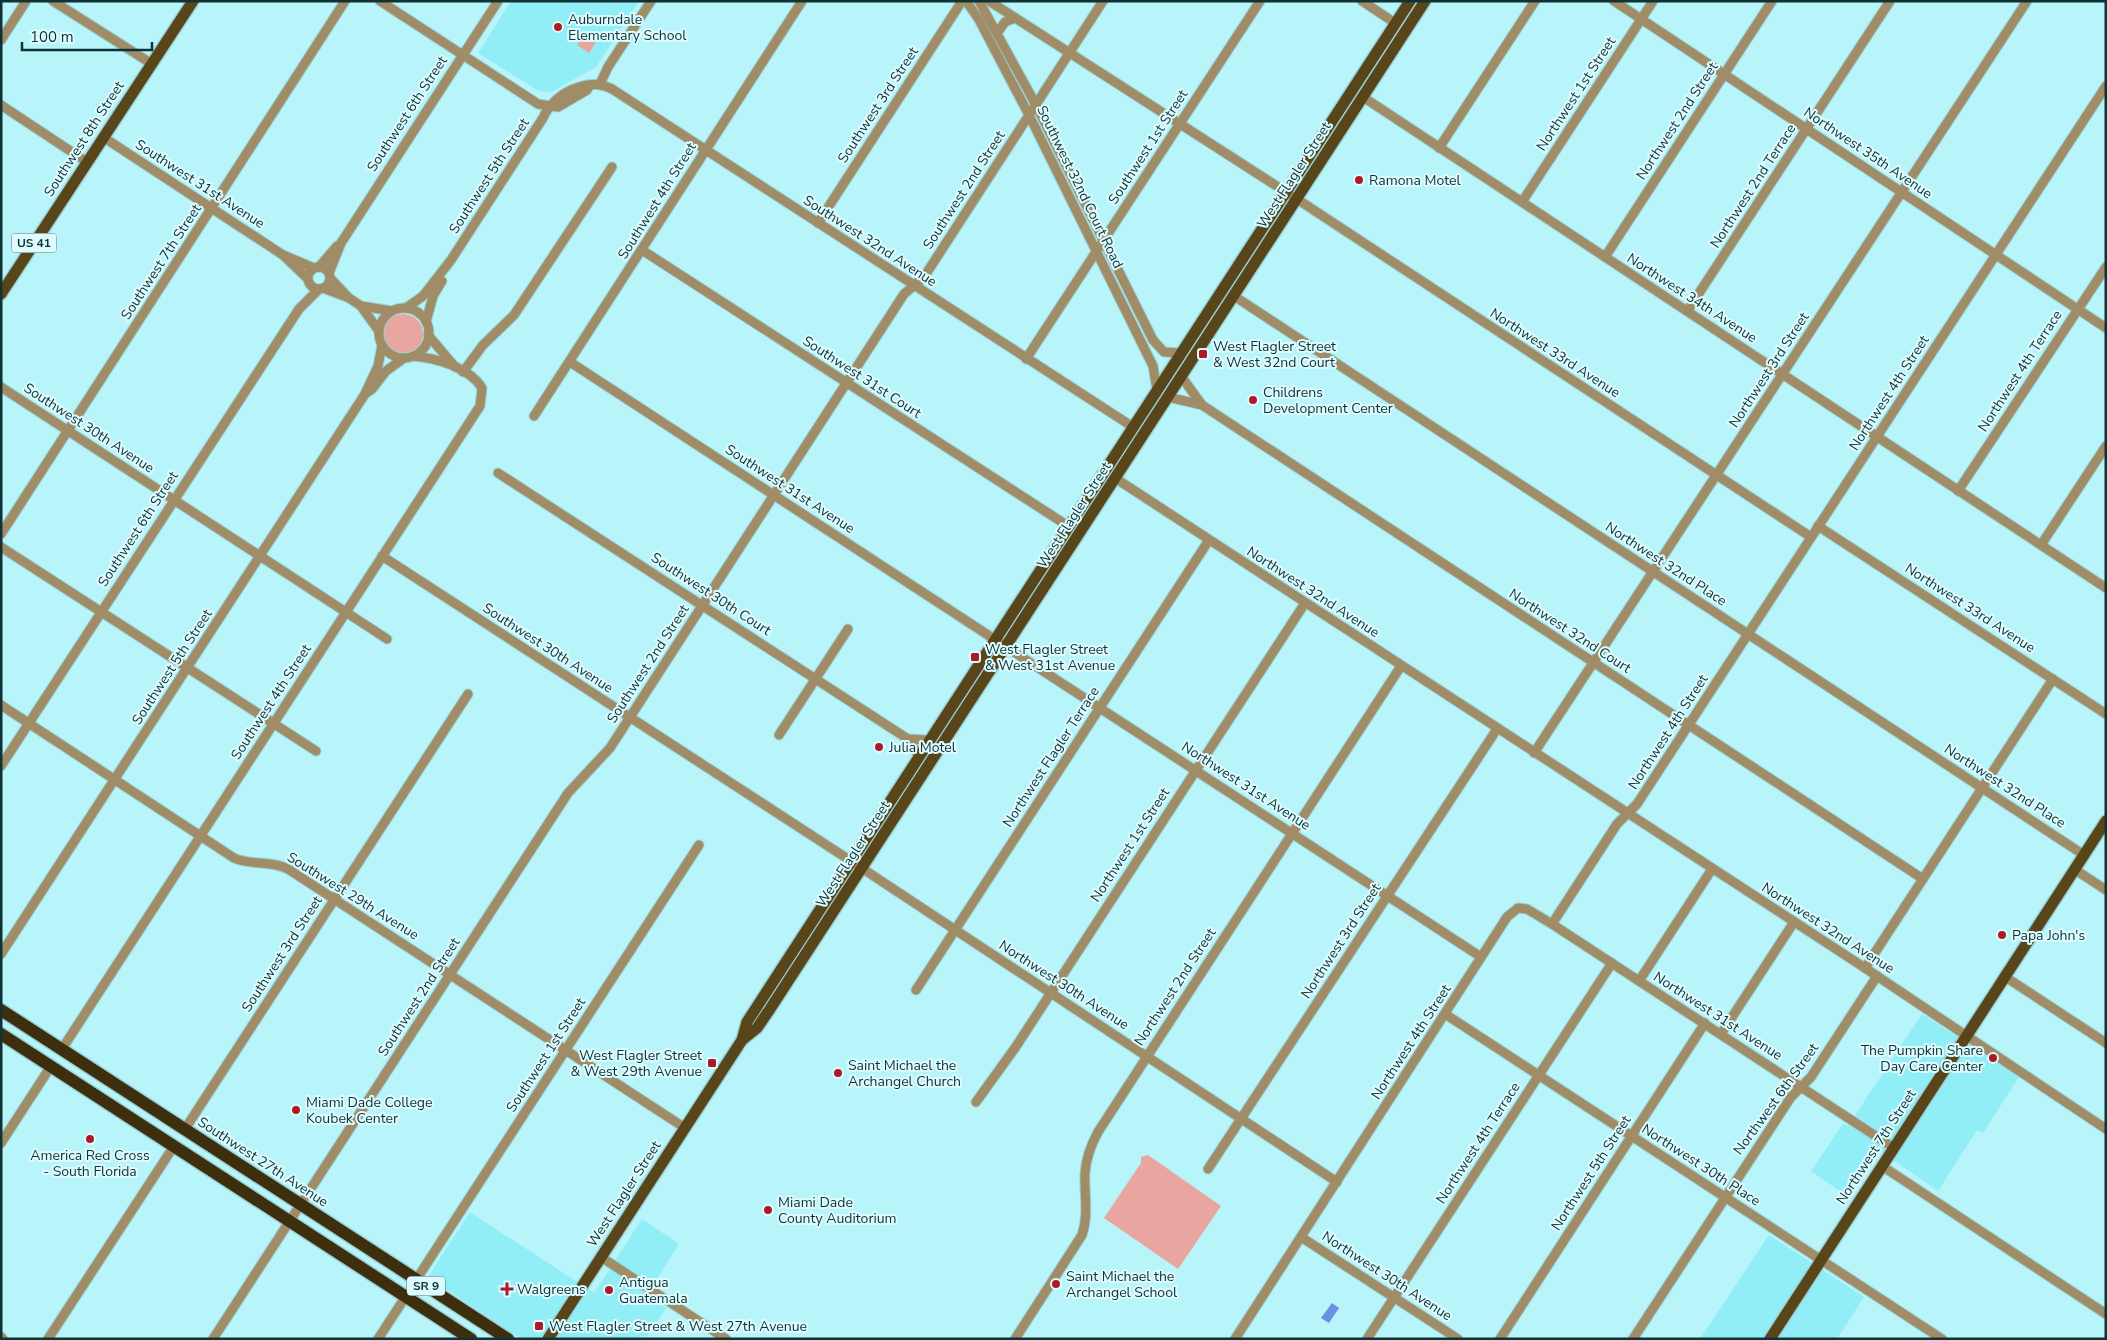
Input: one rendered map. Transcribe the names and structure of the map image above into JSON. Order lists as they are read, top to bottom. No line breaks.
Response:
{"streets":{"highway":["Southwest 27th Avenue","SR 9"],"main road":["Southwest 8th Street","West Flagler Street","US 41","Northwest 7th Street"],"street":["Northwest 1st Street","Southwest 3rd Street","Southwest 6th Street","Northwest 2nd Street","Southwest 1st Street","Northwest 35th Avenue","Southwest 5th Street","Southwest 31st Avenue","Northwest 2nd Terrace","Southwest 32nd Court Road","Southwest 2nd Street","Southwest 4th Street","Southwest 32nd Avenue","Southwest 7th Street","Northwest 34th Avenue","Northwest 33rd Avenue","Northwest 3rd Street","Northwest 4th Terrace","Southwest 31st Court","Northwest 4th Street","Southwest 30th Avenue","Northwest 32nd Place","Northwest 32nd Avenue","Southwest 30th Court","Northwest 32nd Court","Northwest Flagler Terrace","Northwest 31st Avenue","Southwest 29th Avenue","Northwest 30th Avenue","Northwest 6th Street","Northwest 30th Place","Northwest 5th Street"]},"crossings":[["Northwest 1st Street","Northwest 35th Avenue"],["Northwest 1st Street","Northwest 34th Avenue"],["Northwest 1st Street","Northwest 32nd Avenue"],["Northwest 1st Street","Northwest 31st Avenue"],["Northwest 1st Street","Northwest 30th Avenue"],["Southwest 3rd Street","Southwest 32nd Avenue"],["Southwest 3rd Street","Southwest 29th Avenue"],["Southwest 3rd Street","Southwest 27th Avenue"],["Southwest 6th Street","Southwest 31st Avenue"],["Southwest 6th Street","Southwest 30th Avenue"],["Southwest 6th Street","Southwest 29th Avenue"],["Northwest 2nd Street","Northwest 35th Avenue"],["Northwest 2nd Street","Northwest 34th Avenue"],["Northwest 2nd Street","Northwest 32nd Avenue"],["Northwest 2nd Street","Northwest 31st Avenue"],["Northwest 2nd Street","Northwest 30th Avenue"],["Southwest 8th Street","Southwest 31st Avenue"],["Southwest 1st Street","Southwest 32nd Court Road"],["Southwest 1st Street","Southwest 32nd Avenue"],["Southwest 1st Street","Northwest 33rd Avenue"],["Southwest 1st Street","Southwest 29th Avenue"],["Southwest 1st Street","Southwest 27th Avenue"],["Northwest 35th Avenue","Northwest 2nd Terrace"],["Northwest 35th Avenue","Northwest 3rd Street"],["Northwest 35th Avenue","Northwest 4th Terrace"],["Northwest 35th Avenue","Northwest 4th Street"],["West Flagler Street","Southwest 31st Avenue"],["West Flagler Street","Southwest 32nd Court Road"],["West Flagler Street","Southwest 32nd Avenue"],["West Flagler Street","Northwest 34th Avenue"],["West Flagler Street","Northwest 33rd Avenue"],["West Flagler Street","Southwest 31st Court"],["West Flagler Street","Southwest 30th Avenue"],["West Flagler Street","Northwest 32nd Place"],["West Flagler Street","Northwest 32nd Avenue"],["West Flagler Street","Southwest 30th Court"],["West Flagler Street","Northwest 32nd Court"],["West Flagler Street","Northwest 31st Avenue"],["West Flagler Street","Southwest 29th Avenue"],["West Flagler Street","Northwest 30th Avenue"],["Southwest 5th Street","Southwest 30th Avenue"],["Southwest 5th Street","Southwest 29th Avenue"],["Southwest 31st Avenue","Southwest 2nd Street"],["Southwest 31st Avenue","Southwest 4th Street"],["Southwest 31st Avenue","Southwest 7th Street"],["Southwest 31st Avenue","Northwest 31st Avenue"],["Northwest 2nd Terrace","Northwest 34th Avenue"],["Southwest 32nd Court Road","Southwest 2nd Street"],["Southwest 2nd Street","Southwest 32nd Avenue"],["Southwest 2nd Street","Northwest 33rd Avenue"],["Southwest 2nd Street","Southwest 31st Court"],["Southwest 2nd Street","Southwest 30th Avenue"],["Southwest 2nd Street","Southwest 30th Court"],["Southwest 2nd Street","Southwest 29th Avenue"],["Southwest 2nd Street","Southwest 27th Avenue"],["Southwest 2nd Street","SR 9"],["Southwest 4th Street","Southwest 32nd Avenue"],["Southwest 4th Street","Southwest 31st Court"],["Southwest 4th Street","Southwest 30th Avenue"],["Southwest 4th Street","Southwest 29th Avenue"],["Southwest 4th Street","Southwest 27th Avenue"],["Southwest 7th Street","Southwest 30th Avenue"],["Northwest 34th Avenue","Northwest 3rd Street"],["Northwest 34th Avenue","Northwest 4th Terrace"],["Northwest 34th Avenue","Northwest 4th Street"],["Northwest 33rd Avenue","Northwest 3rd Street"],["Northwest 33rd Avenue","Northwest 4th Street"],["Northwest 3rd Street","Northwest 32nd Place"],["Northwest 3rd Street","Northwest 32nd Avenue"],["Northwest 3rd Street","Northwest 32nd Court"],["Northwest 3rd Street","Northwest 31st Avenue"],["Northwest 3rd Street","Northwest 30th Avenue"],["Northwest 4th Terrace","Northwest 31st Avenue"],["Northwest 4th Terrace","Northwest 30th Avenue"],["Northwest 4th Terrace","Northwest 30th Place"],["Northwest 4th Street","Northwest 32nd Place"],["Northwest 4th Street","Northwest 32nd Avenue"],["Northwest 4th Street","Northwest 32nd Court"],["Northwest 4th Street","Northwest 31st Avenue"],["Northwest 4th Street","Northwest 30th Avenue"],["Northwest 4th Street","Northwest 30th Place"],["Southwest 30th Avenue","Northwest 30th Avenue"],["Northwest 32nd Place","Northwest 7th Street"],["Northwest 32nd Avenue","Northwest Flagler Terrace"],["Northwest 32nd Avenue","Northwest 6th Street"],["Northwest 32nd Avenue","Northwest 7th Street"],["Northwest Flagler Terrace","Northwest 31st Avenue"],["Northwest Flagler Terrace","Northwest 30th Avenue"],["Northwest 31st Avenue","Northwest 6th Street"],["Northwest 31st Avenue","Northwest 7th Street"],["Northwest 31st Avenue","Northwest 5th Street"],["Northwest 6th Street","Northwest 30th Place"],["Northwest 7th Street","Northwest 30th Place"],["Northwest 30th Place","Northwest 5th Street"]],"places":{"other":["Auburndale Elementary School","Ramona Motel","Childrens Development Center","Julia Motel","Papa John's","The Pumpkin Share Day Care Center","Saint Michael the Archangel Church","Miami Dade College Koubek Center","America Red Cross - South Florida","Miami Dade County Auditorium","Saint Michael the Archangel School","Antigua Guatemala"],"transit":["West Flagler Street & West 32nd Court","West Flagler Street & West 31st Avenue","West Flagler Street & West 29th Avenue","West Flagler Street & West 27th Avenue"],"health":["Walgreens"]},"scale_bar":"100 m"}
